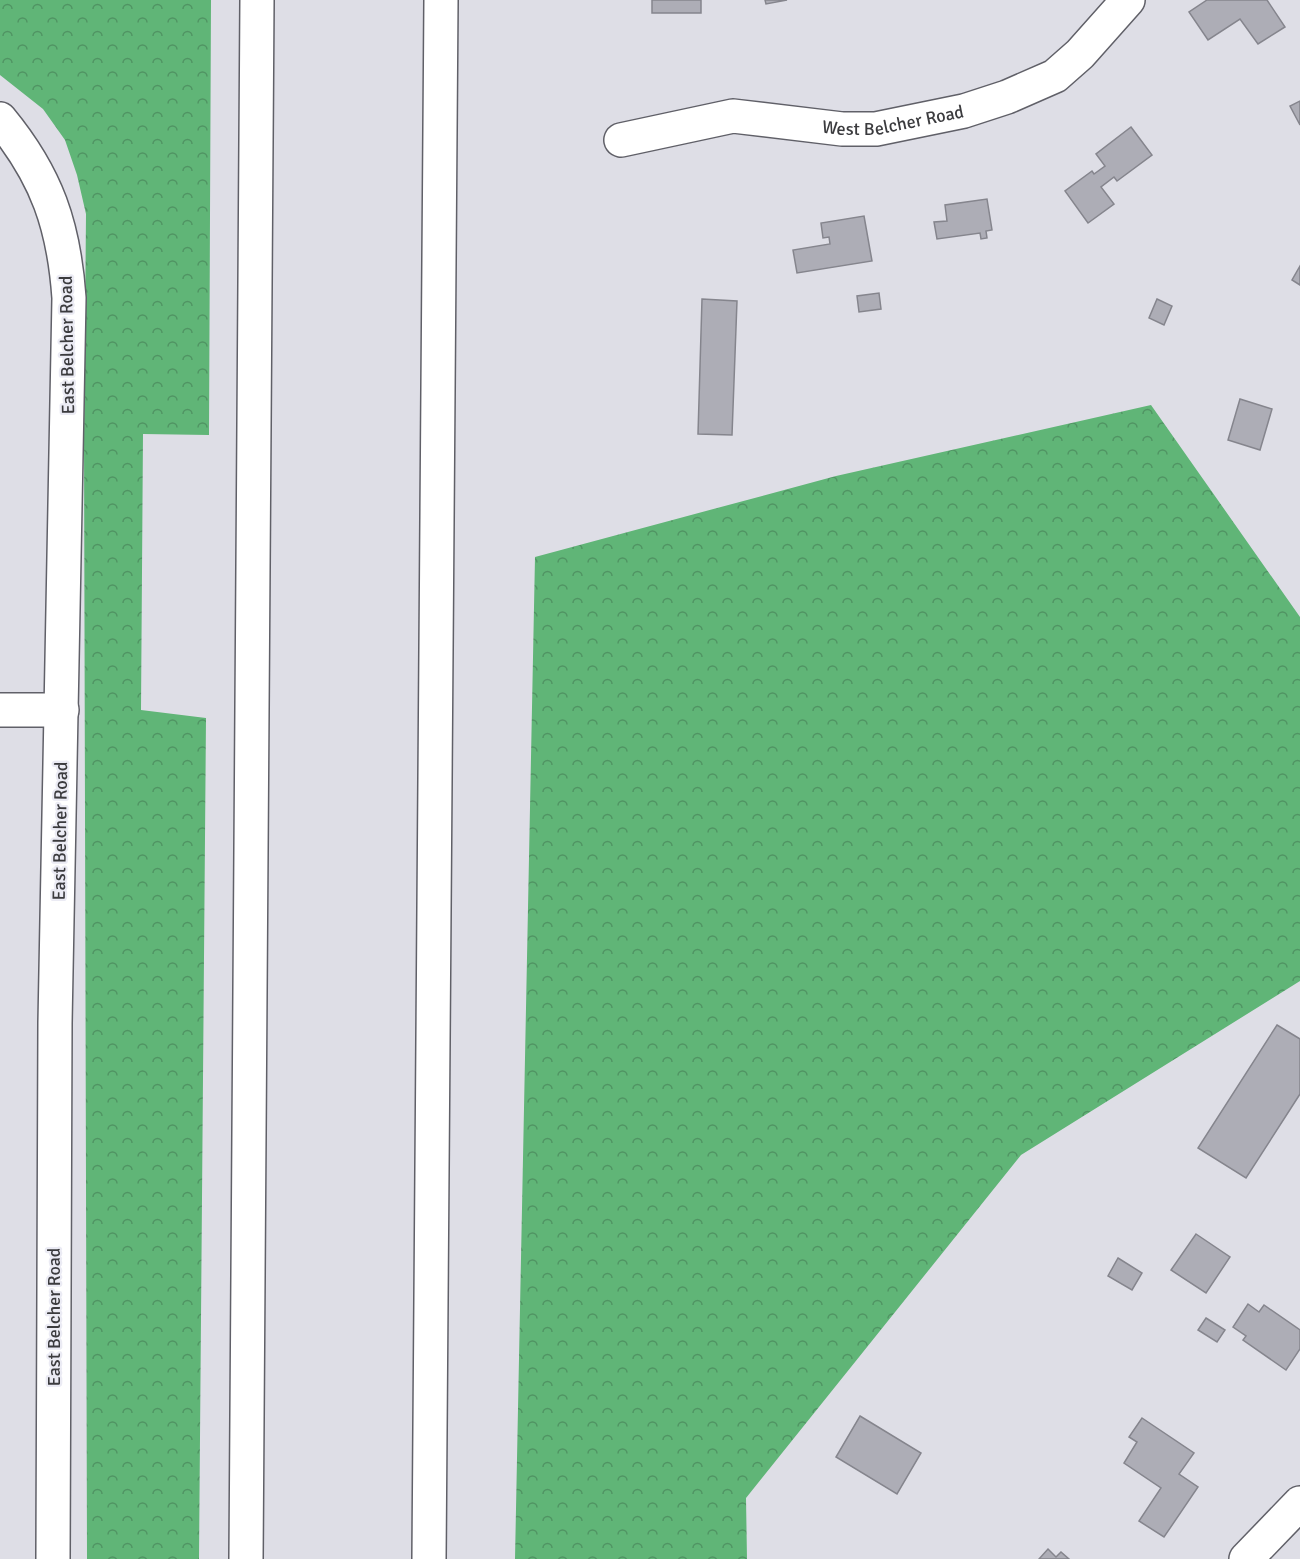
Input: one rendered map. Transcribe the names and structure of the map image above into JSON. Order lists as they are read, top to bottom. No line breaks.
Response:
{"streets":{"main road":["West Belcher Road","East Belcher Road"]}}
